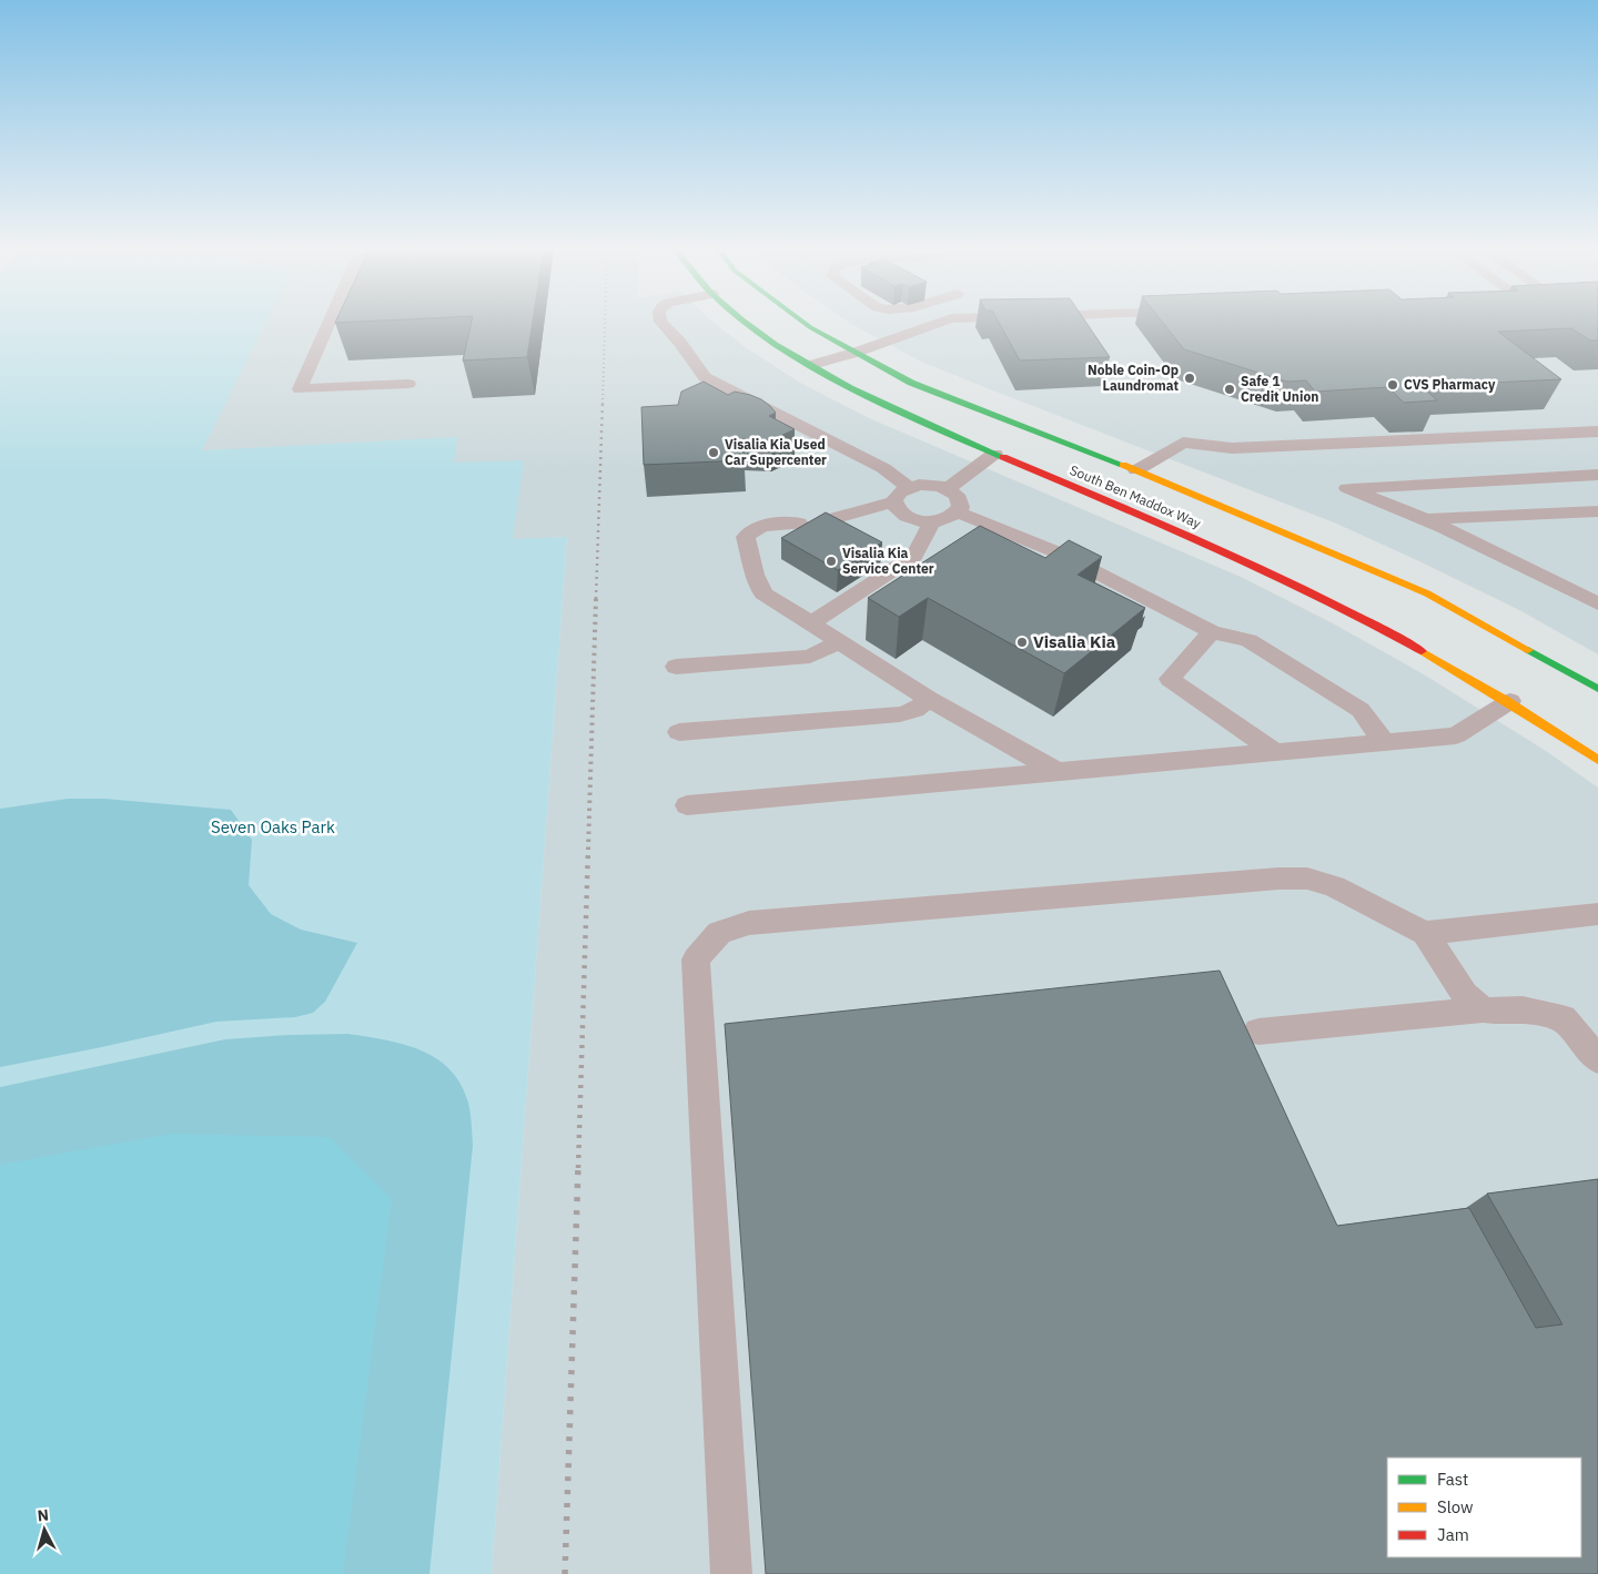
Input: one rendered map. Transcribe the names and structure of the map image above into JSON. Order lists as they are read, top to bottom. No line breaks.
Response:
{"streets":{"main road":["South Ben Maddox Way"]},"parks":["Seven Oaks Park"],"places":["Noble Coin-Op Laundromat","CVS Pharmacy","Safe 1 Credit Union","Visalia Kia Used Car Supercenter","Visalia Kia Service Center","Visalia Kia"],"legend":["Fast","Slow","Jam"],"north":"top"}
